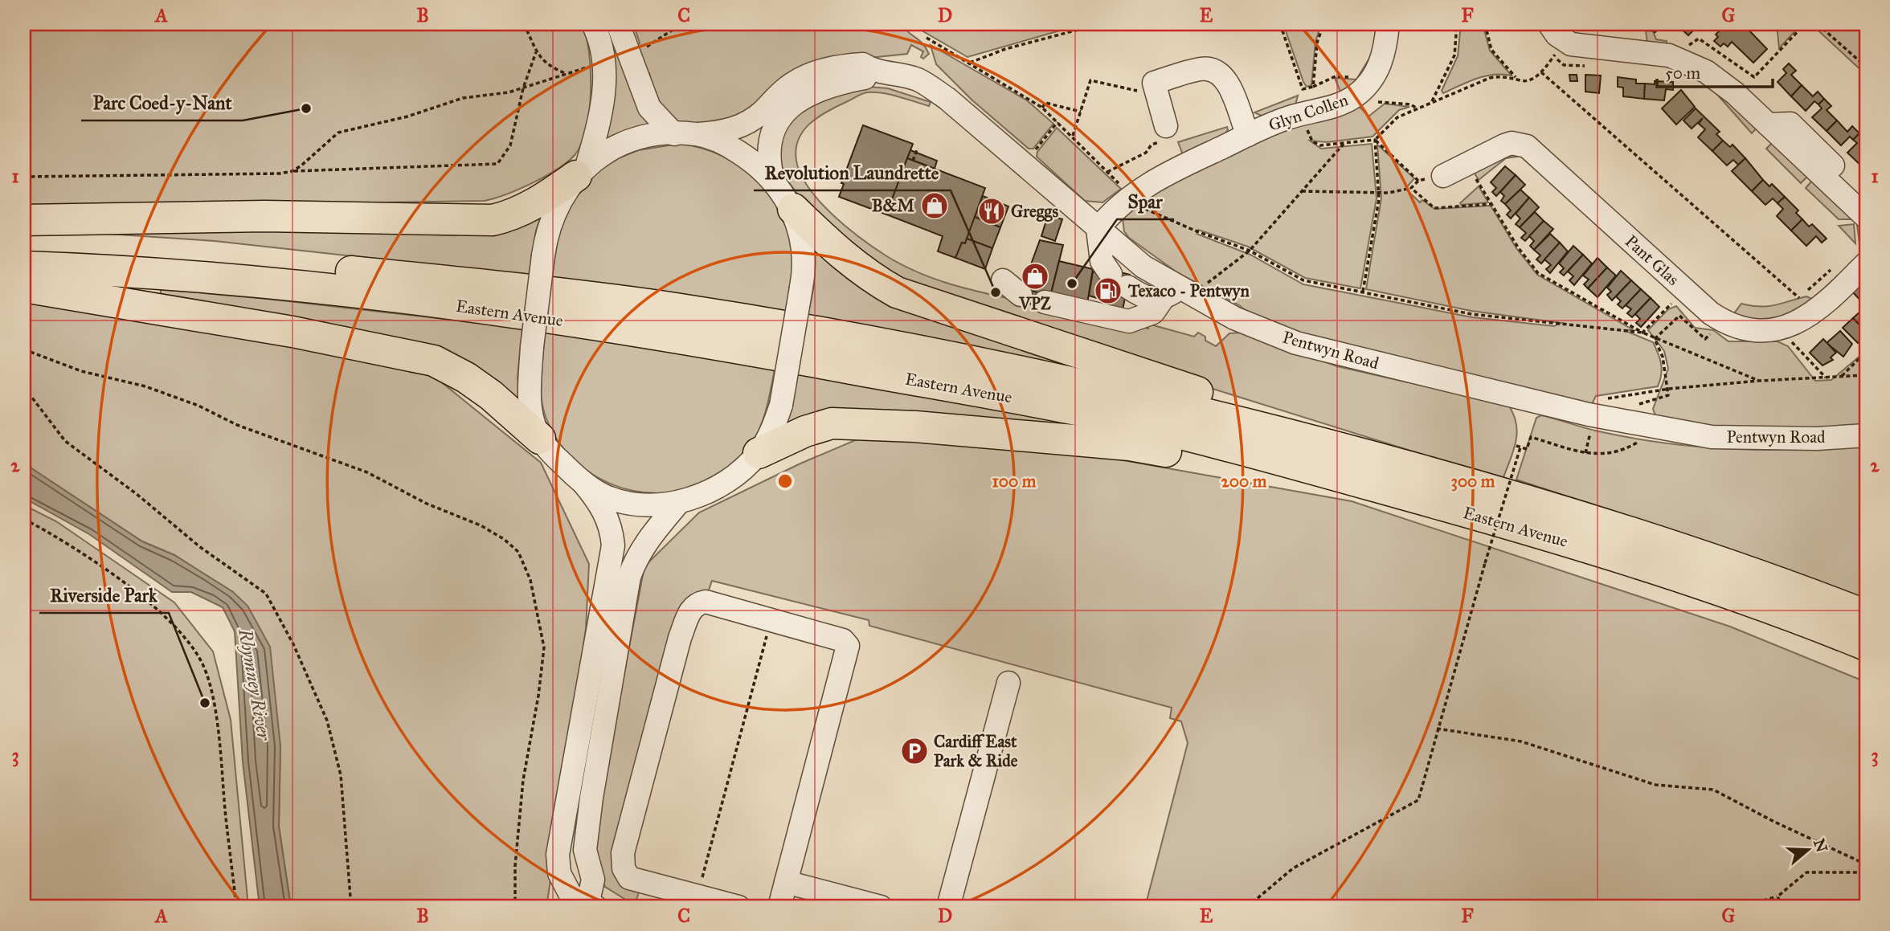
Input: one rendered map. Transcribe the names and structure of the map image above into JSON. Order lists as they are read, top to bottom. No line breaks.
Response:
{"streets":{"highway":["Eastern Avenue"],"street":["Glyn Collen","Pant Glas","Pentwyn Road"]},"crossings":[["Glyn Collen","Pentwyn Road"]],"water":["Rhymney River"],"places":{"other":["Parc Coed-y-Nant","Spar","Revolution Laundrette","Riverside Park"],"shop":["B&M","VPZ"],"restaurant":["Greggs"],"fuel station":["Texaco - Pentwyn"],"parking":["Cardiff East Park & Ride"]},"scale_bar":"50 m","north":"right","grid":{"columns":["A","B","C","D","E","F","G"],"rows":["1","2","3"]},"rings":["100 m","200 m","300 m"]}
